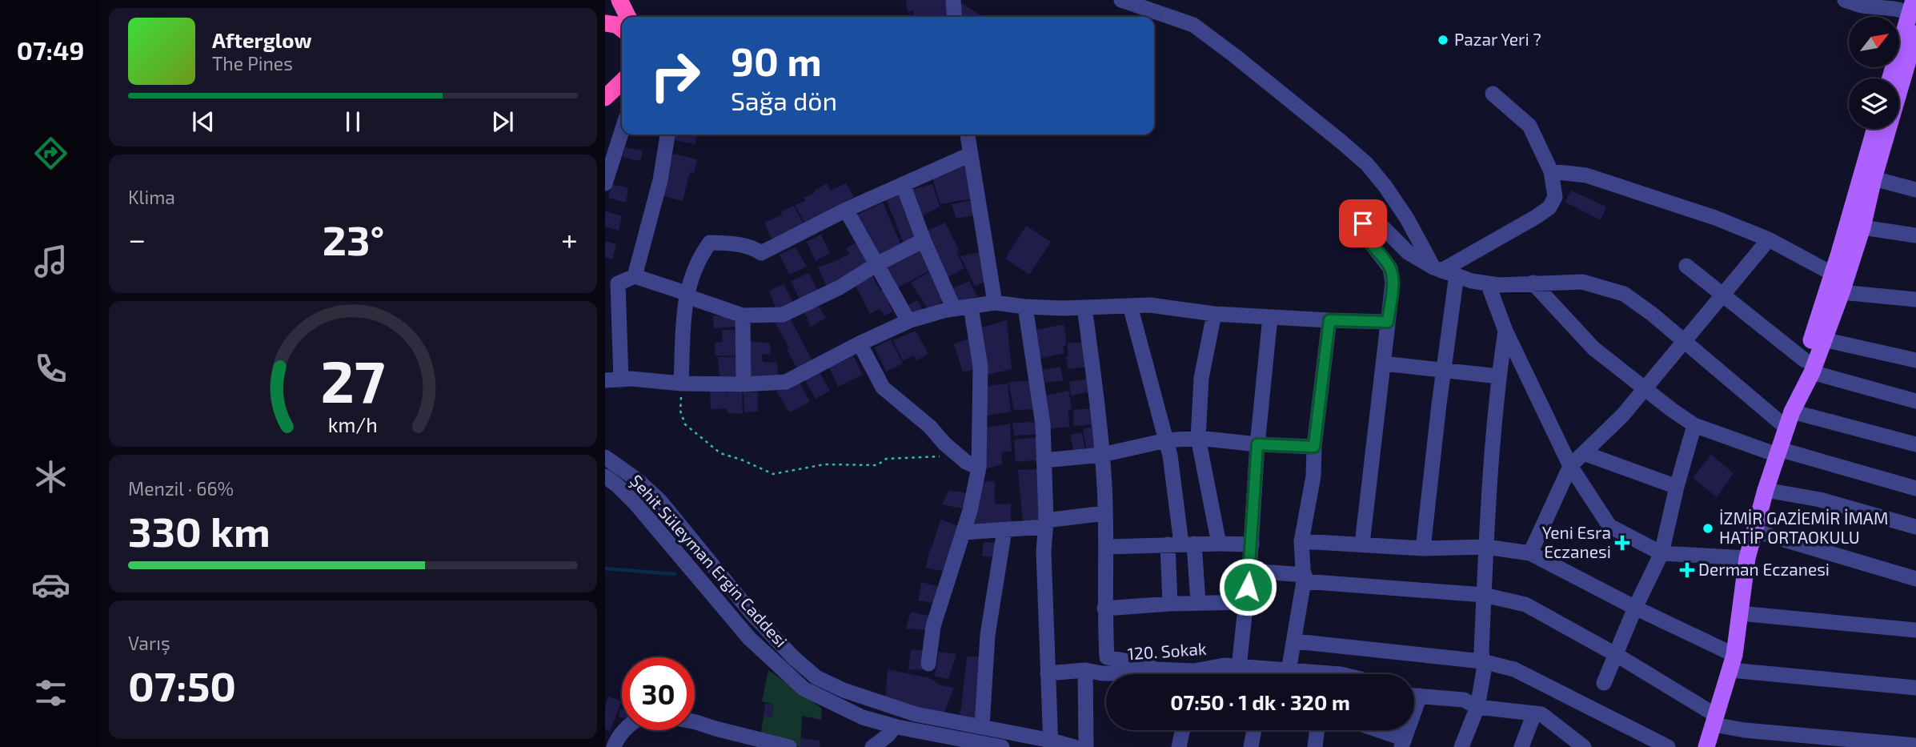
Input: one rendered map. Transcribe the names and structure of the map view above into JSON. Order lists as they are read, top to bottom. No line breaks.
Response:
{"streets":{"street":["Şehit Süleyman Ergin Caddesi","120. Sokak"]},"places":{"other":["Pazar Yeri ?","İZMİR GAZİEMİR İMAM HATİP ORTAOKULU"],"health":["Yeni Esra Eczanesi","Derman Eczanesi"]},"north":"top right","page":{"tabs":"07:49","turn":["90 m","Sağa dön"],"song":["Afterglow","The Pines"],"tile":["Klima",["Menzil · 66%","330 km"],["Varış","07:50"]],"heat":["−","23°","+"],"limit":"30","trip":"07:50 · 1 dk · 320 m","gauge":["27","km/h"]}}
